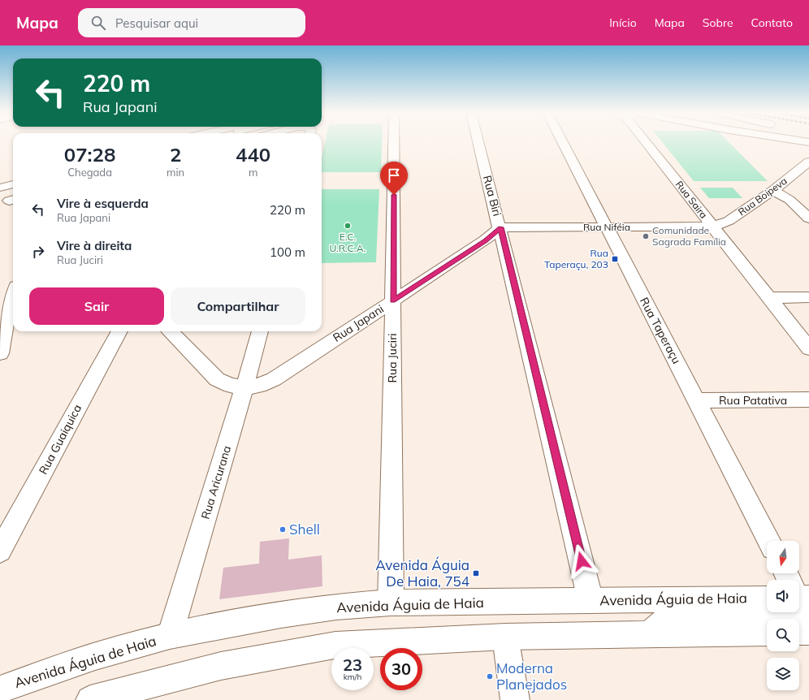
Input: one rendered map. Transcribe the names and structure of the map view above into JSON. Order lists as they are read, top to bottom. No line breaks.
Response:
{"streets":{"street":["Rua Biri","Rua Boipeva","Rua Saira","Rua Niféia","Rua Japani","Rua Taperaçu","Rua Juciri","Rua Patativa","Rua Guaiquica","Rua Aricurana","Avenida Águia de Haia"]},"crossings":[["Rua Biri","Rua Niféia"],["Rua Biri","Rua Japani"],["Rua Biri","Avenida Águia de Haia"],["Rua Boipeva","Rua Saira"],["Rua Boipeva","Rua Niféia"],["Rua Saira","Rua Niféia"],["Rua Niféia","Rua Japani"],["Rua Niféia","Rua Taperaçu"],["Rua Japani","Rua Juciri"],["Rua Japani","Rua Aricurana"],["Rua Taperaçu","Rua Patativa"],["Rua Juciri","Avenida Águia de Haia"],["Rua Aricurana","Avenida Águia de Haia"]],"places":{"other":["E.C. U.R.C.A.","Comunidade Sagrada Família","Shell","Moderna Planejados"],"transit":["Rua Taperaçu, 203","Avenida Águia De Haia, 754"]},"north":"bottom","page":{"header":"Mapa","search":"Pesquisar aqui","nav":["Início","Mapa","Sobre","Contato"],"turn":["220 m","Rua Japani"],"eta":["07:28","Chegada","2","min","440","m"],"list":[{"name":"Vire à esquerda","note":"Rua Japani","value":"220 m"},{"name":"Vire à direita","note":"Rua Juciri","value":"100 m"}],"buttons":["Sair","Compartilhar"],"speed":"23 km/h","limit":"30"}}
